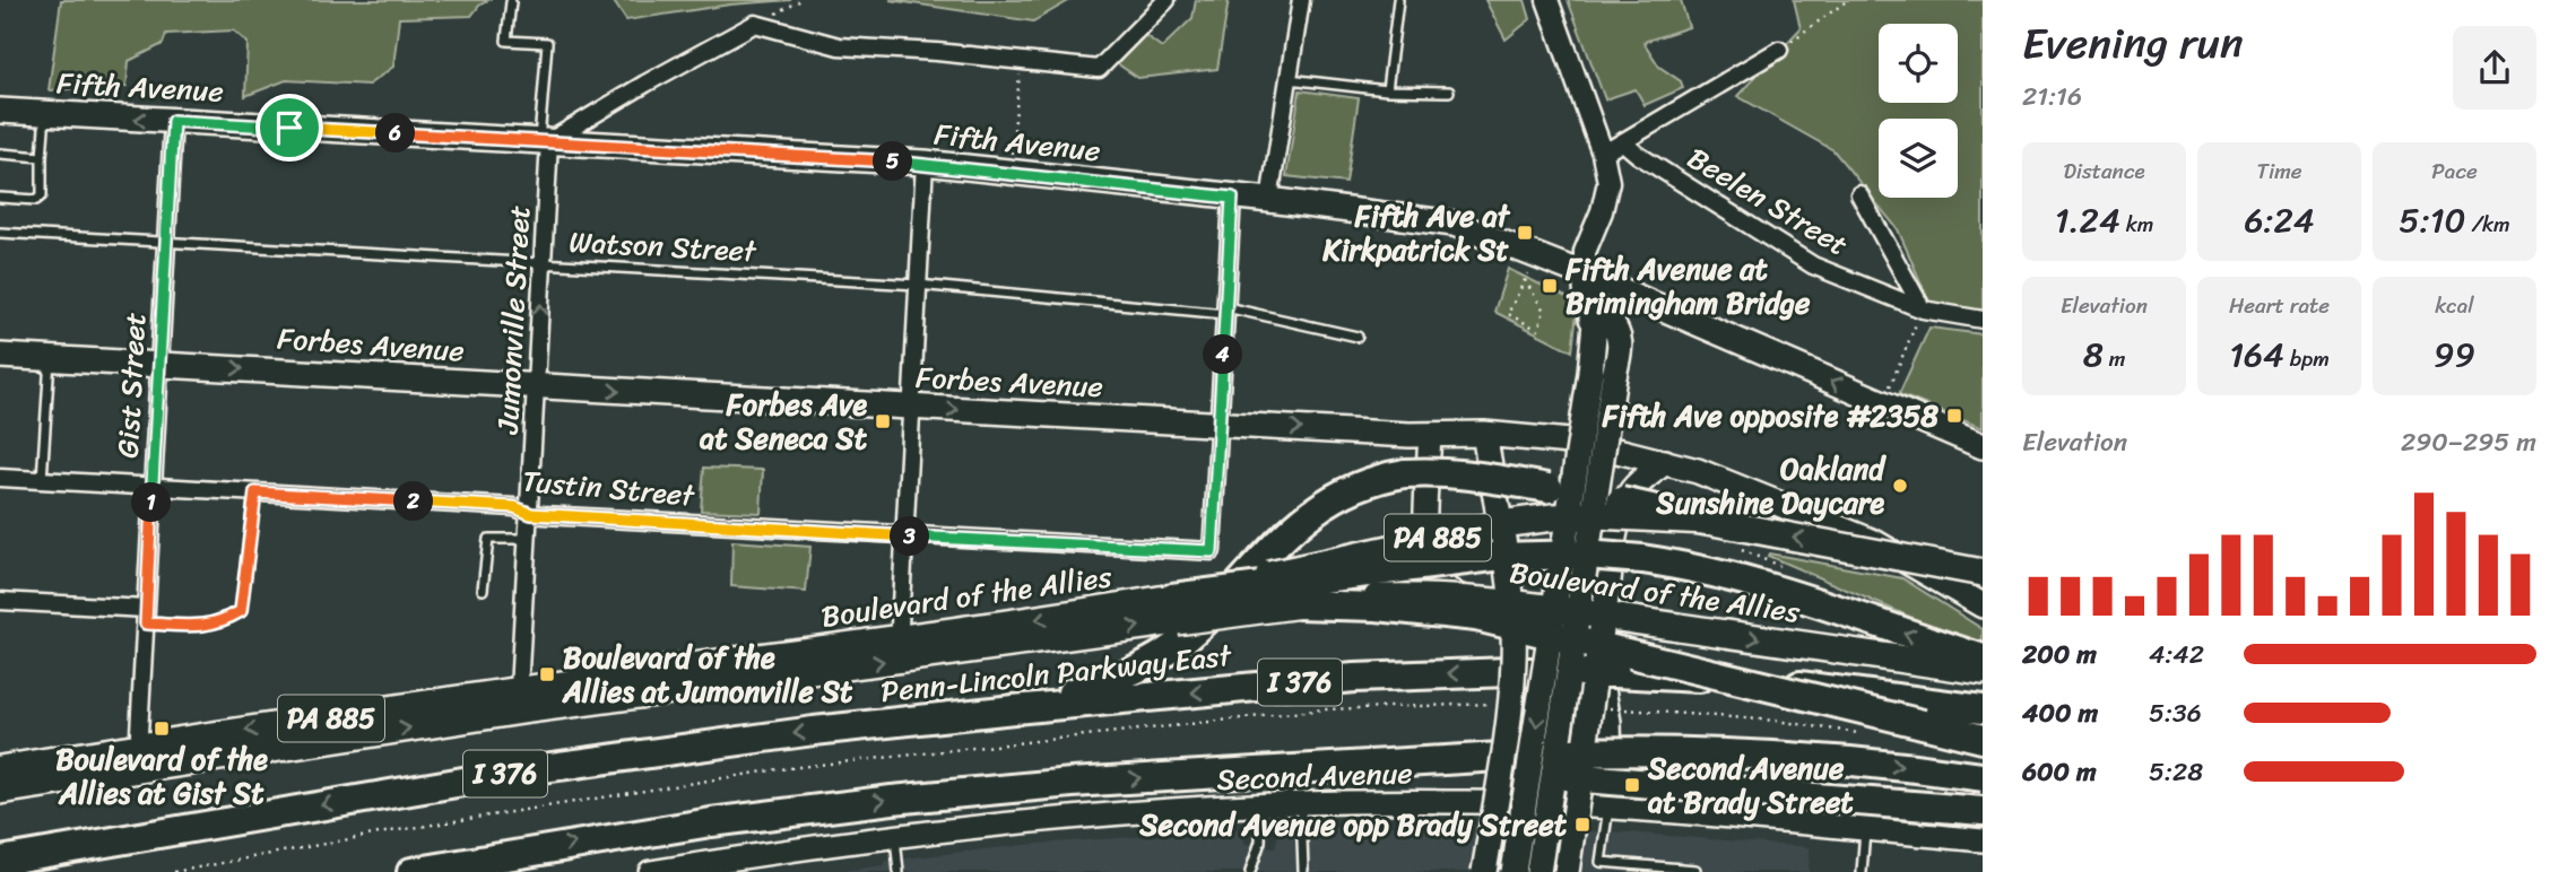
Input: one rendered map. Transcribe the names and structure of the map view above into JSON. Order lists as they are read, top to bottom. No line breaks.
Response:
{"streets":{"highway":["PA 885","Boulevard of the Allies","Penn-Lincoln Parkway East","I 376"],"main road":["Fifth Avenue","Forbes Avenue","Second Avenue"],"street":["Beelen Street","Jumonville Street","Gist Street","Tustin Street"],"lane":["Watson Street"]},"crossings":[["Fifth Avenue","Jumonville Street"],["Fifth Avenue","Gist Street"],["Watson Street","Jumonville Street"],["Watson Street","Gist Street"],["Jumonville Street","Forbes Avenue"],["Jumonville Street","Tustin Street"],["Jumonville Street","Boulevard of the Allies"],["Forbes Avenue","Gist Street"],["Forbes Avenue","Tustin Street"],["Gist Street","Tustin Street"],["Gist Street","Boulevard of the Allies"]],"one_way":["Forbes Avenue"],"places":{"transit":["Fifth Ave at Kirkpatrick St","Fifth Avenue at Brimingham Bridge","Fifth Ave opposite #2358","Forbes Ave at Seneca St","Boulevard of the Allies at Jumonville St","Boulevard of the Allies at Gist St","Second Avenue at Brady Street","Second Avenue opp Brady Street"],"other":["Oakland Sunshine Daycare"]},"page":{"heading":["Evening run","21:16"],"pins":["6","5","4","2","1","3"],"stats":[["Distance","1.24 km"],["Time","6:24"],["Pace","5:10 /km"],["Elevation","8 m"],["Heart rate","164 bpm"],["kcal","99"]],"chart":["Elevation","290–295 m"],"list":[{"name":"200 m","note":"4:42"},{"name":"400 m","note":"5:36"},{"name":"600 m","note":"5:28"}]}}
